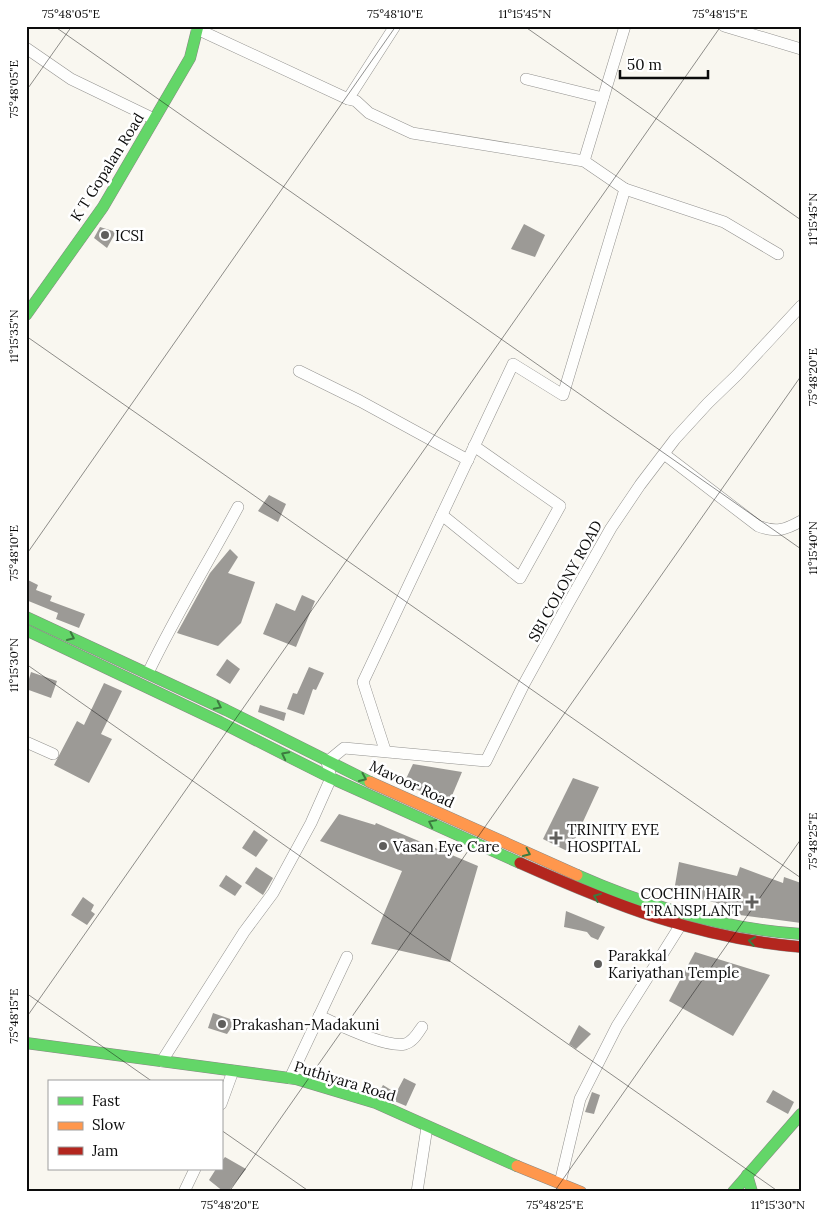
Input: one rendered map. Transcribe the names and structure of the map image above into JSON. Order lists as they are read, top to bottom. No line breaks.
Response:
{"streets":{"main road":["K T Gopalan Road","Mavoor Road","Puthiyara Road"],"street":["SBI COLONY ROAD"]},"crossings":[["SBI COLONY ROAD","Mavoor Road"]],"places":{"other":["ICSI","Vasan Eye Care","Parakkal Kariyathan Temple","Prakashan-Madakuni"],"health":["TRINITY EYE HOSPITAL","COCHIN HAIR TRANSPLANT"]},"legend":["Fast","Slow","Jam"],"scale_bar":"50 m","coordinates":["75°48'05\"E","75°48'10\"E","11°15'45\"N","75°48'15\"E","11°15'35\"N","75°48'20\"E","11°15'40\"N","11°15'30\"N","75°48'25\"E"]}
